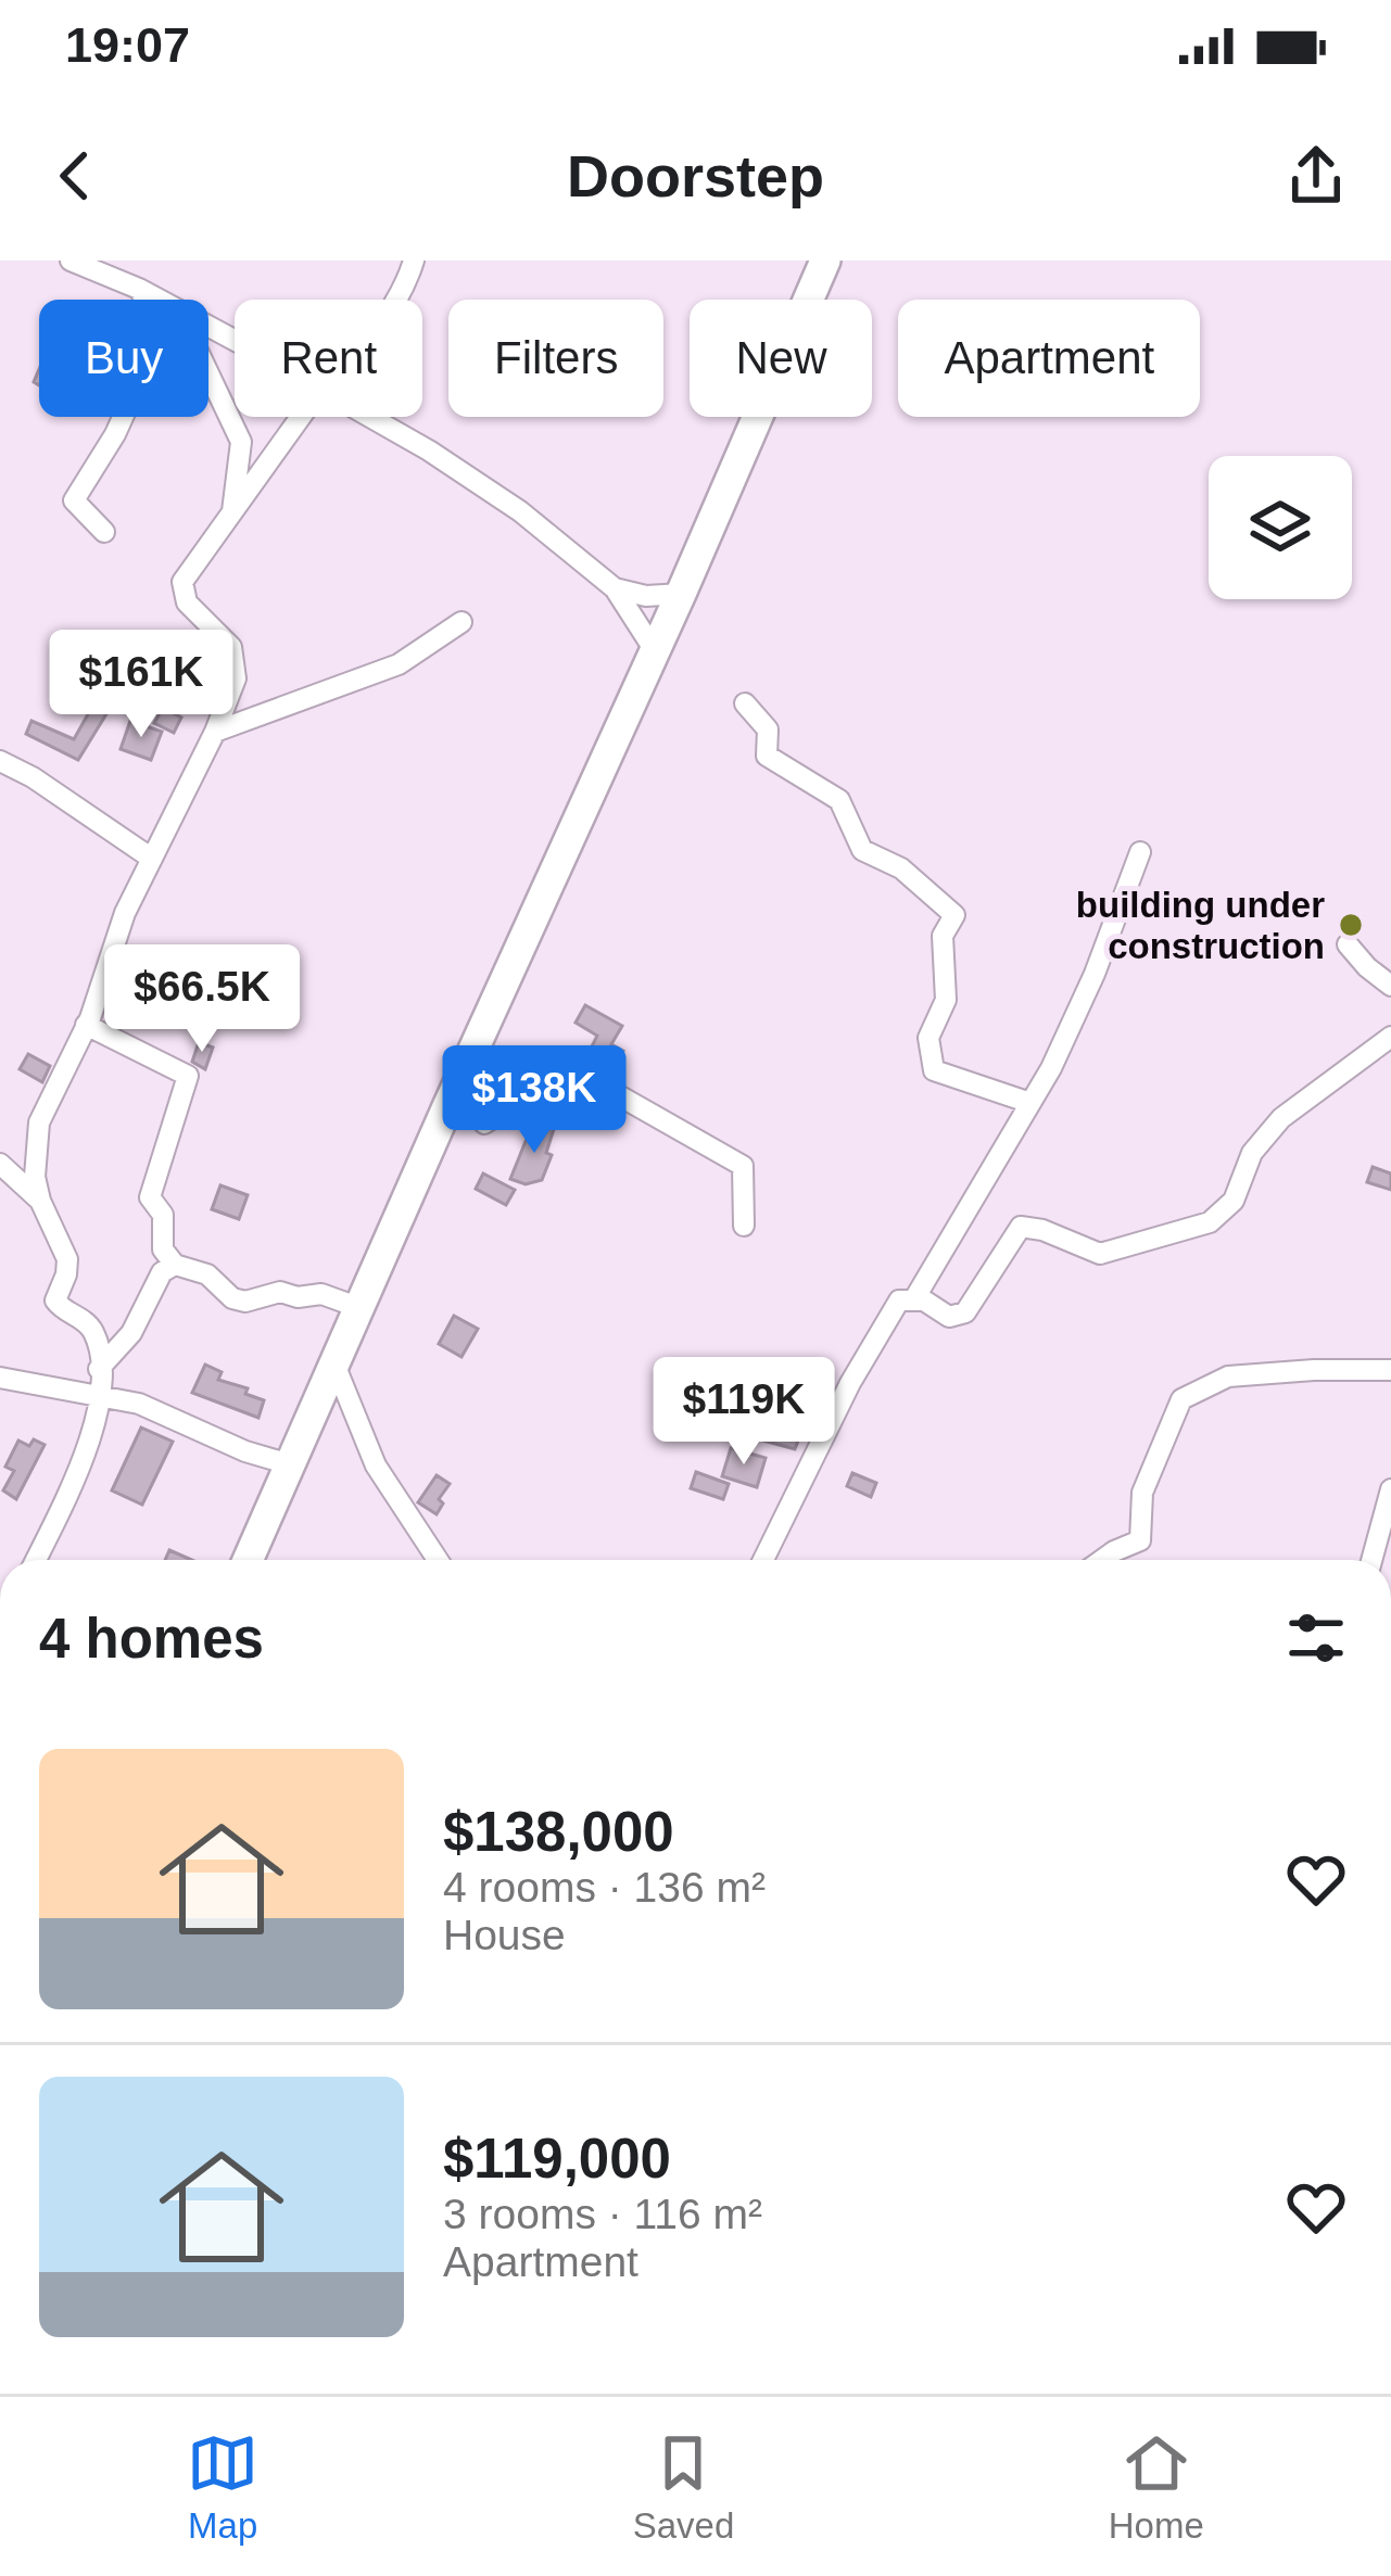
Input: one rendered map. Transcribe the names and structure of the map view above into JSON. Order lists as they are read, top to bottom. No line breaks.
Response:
{"places":["building under construction"],"page":{"status":"19:07","header":"Doorstep","chip":["Buy","Rent","Filters","New","Apartment"],"price":["$161K","$66.5K","$138K","$119K"],"heading":"4 homes","list":[{"name":"$138,000","note":"4 rooms · 136 m² · House"},{"name":"$119,000","note":"3 rooms · 116 m² · Apartment"}],"tabs":["Map","Saved","Home"]}}
